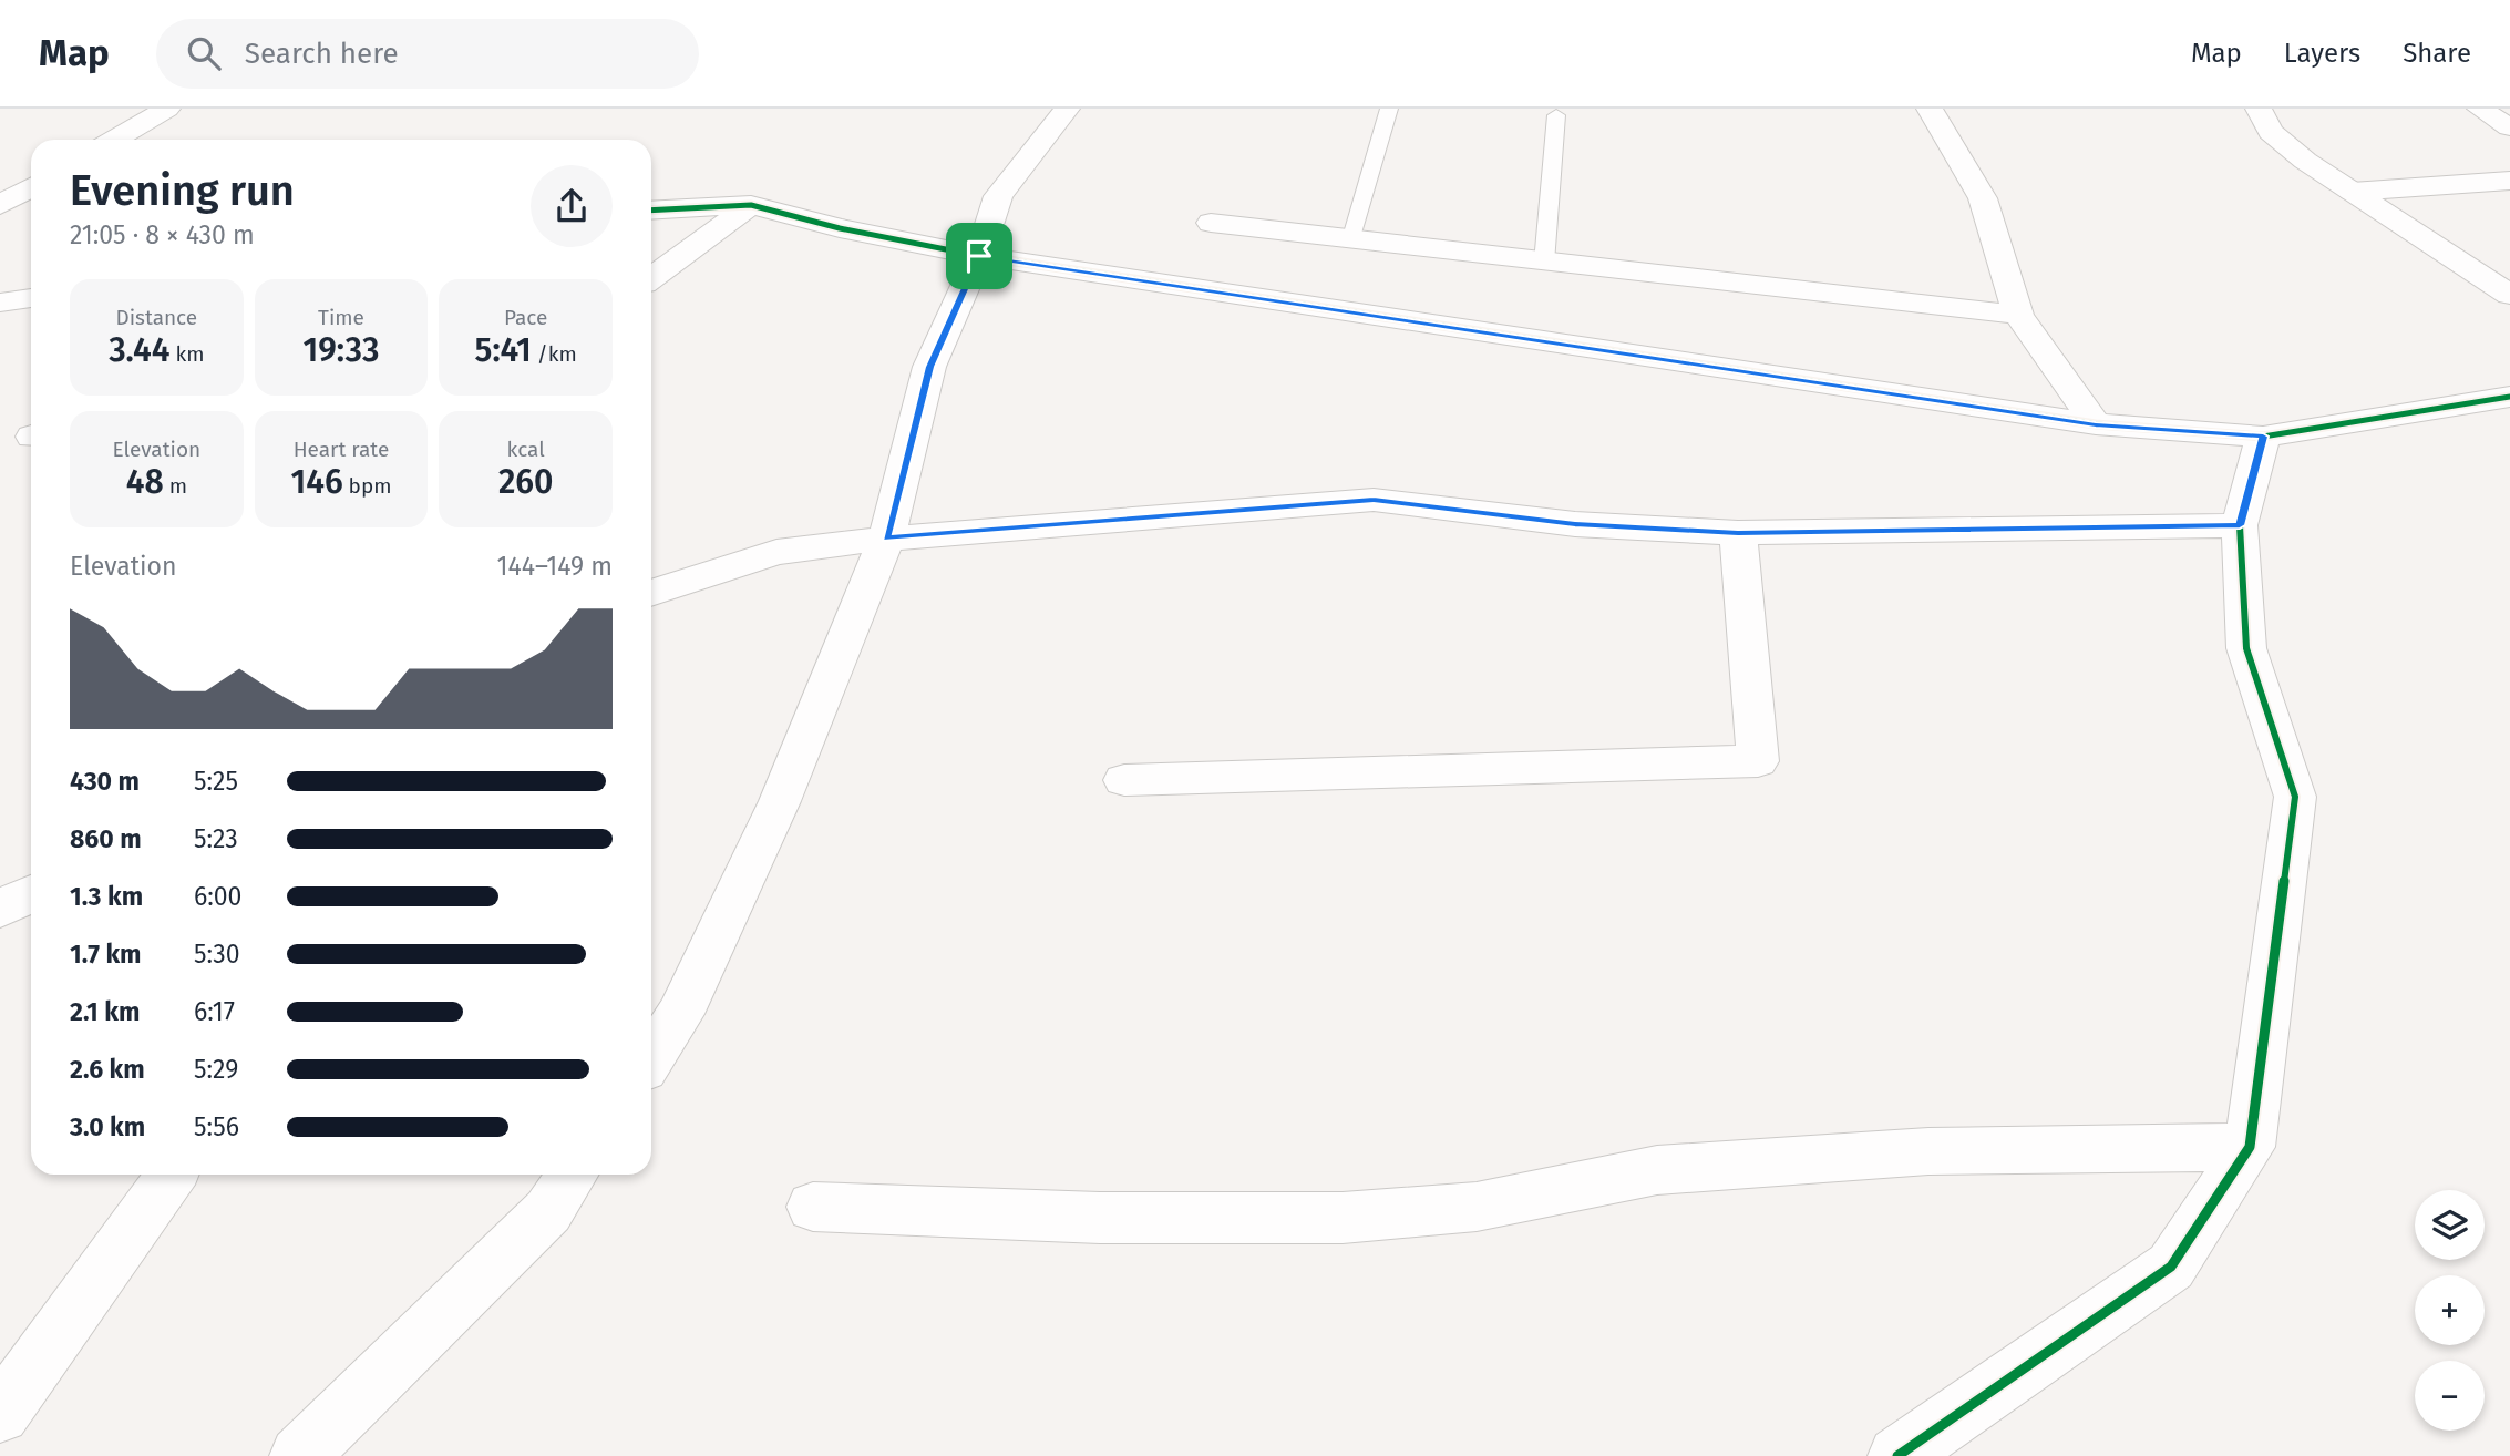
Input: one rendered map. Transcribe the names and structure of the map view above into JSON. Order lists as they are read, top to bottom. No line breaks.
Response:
{"page":{"header":"Map","search":"Search here","nav":["Map","Layers","Share"],"heading":["Evening run","21:05 · 8 × 430 m"],"stats":[["Distance","3.44 km"],["Time","19:33"],["Pace","5:41 /km"],["Elevation","48 m"],["Heart rate","146 bpm"],["kcal","260"]],"chart":["Elevation","144–149 m"],"list":[{"name":"430 m","note":"5:25"},{"name":"860 m","note":"5:23"},{"name":"1.3 km","note":"6:00"},{"name":"1.7 km","note":"5:30"},{"name":"2.1 km","note":"6:17"},{"name":"2.6 km","note":"5:29"},{"name":"3.0 km","note":"5:56"}],"map_buttons":["+","−"]}}
